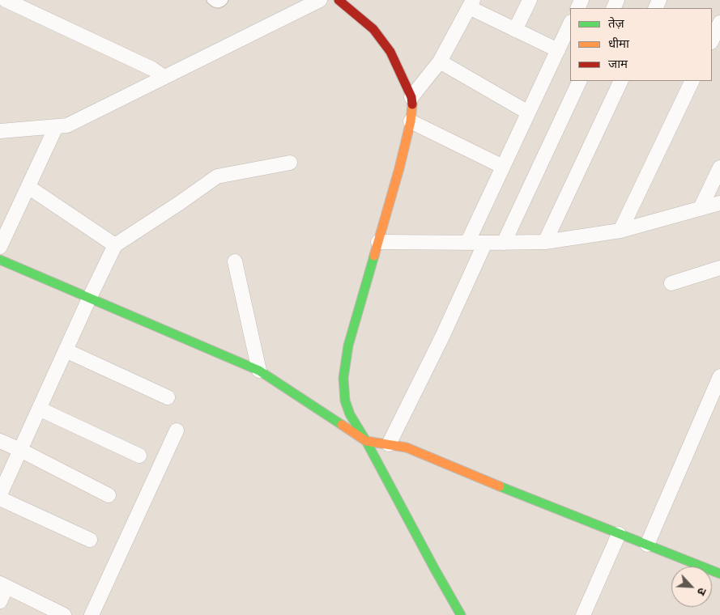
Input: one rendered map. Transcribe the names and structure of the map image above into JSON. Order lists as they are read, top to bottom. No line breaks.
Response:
{"legend":["तेज़","धीमा","जाम"],"north":"bottom right"}
